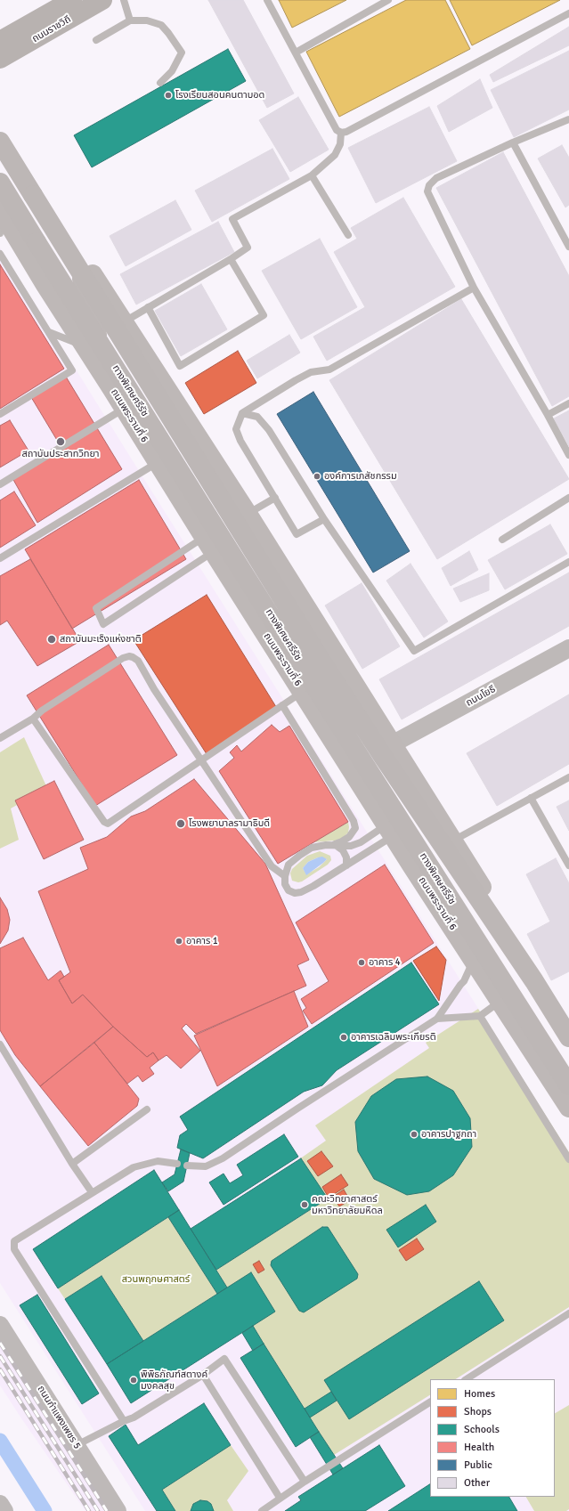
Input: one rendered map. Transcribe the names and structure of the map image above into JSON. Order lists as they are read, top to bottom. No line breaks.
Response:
{"streets":{"highway":["ทางพิเศษศรีรัช"],"main road":["ถนนราชวิถี","ถนนพระรามที่ 6"],"street":["ถนนโยธี","ถนนกำแพงเพชร 5"]},"parks":["สวนพฤกษศาสตร์"],"places":["โรงเรียนสอนคนตาบอด","สถาบันประสาทวิทยา","องค์การเภสัชกรรม","สถาบันมะเร็งแห่งชาติ","โรงพยาบาลรามาธิบดี","อาคาร 1","อาคาร 4","อาคารเฉลิมพระเกียรติ","อาคารปาฐกถา","คณะวิทยาศาสตร์ มหาวิทยาลัยมหิดล","พิพิธภัณฑ์สตางค์ มงคลสุข"],"legend":["Homes","Shops","Schools","Health","Public","Other"]}
